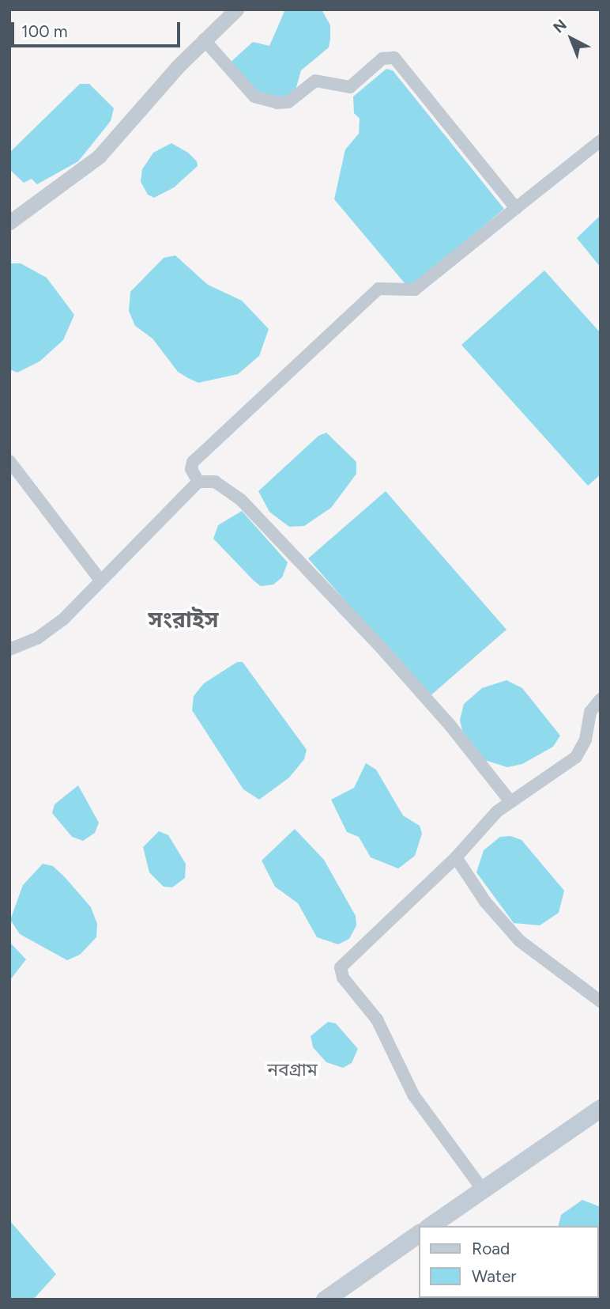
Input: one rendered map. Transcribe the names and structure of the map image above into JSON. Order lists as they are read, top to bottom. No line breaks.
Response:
{"districts":["সংরাইস","নবগ্ৰাম"],"legend":["Road","Water"],"scale_bar":"100 m","north":"top left"}
